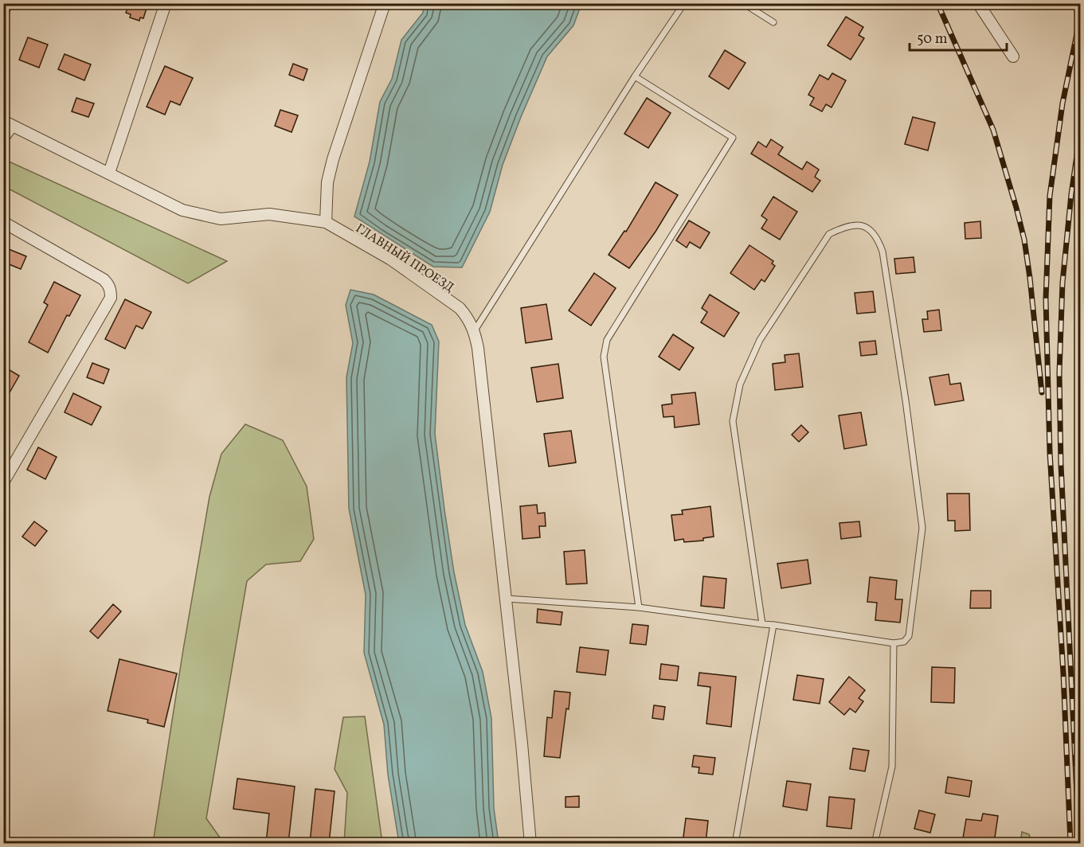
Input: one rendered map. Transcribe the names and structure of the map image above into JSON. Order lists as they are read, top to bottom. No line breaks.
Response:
{"streets":{"street":["ГЛАВНЫЙ ПРОЕЗД"]},"scale_bar":"50 m"}
